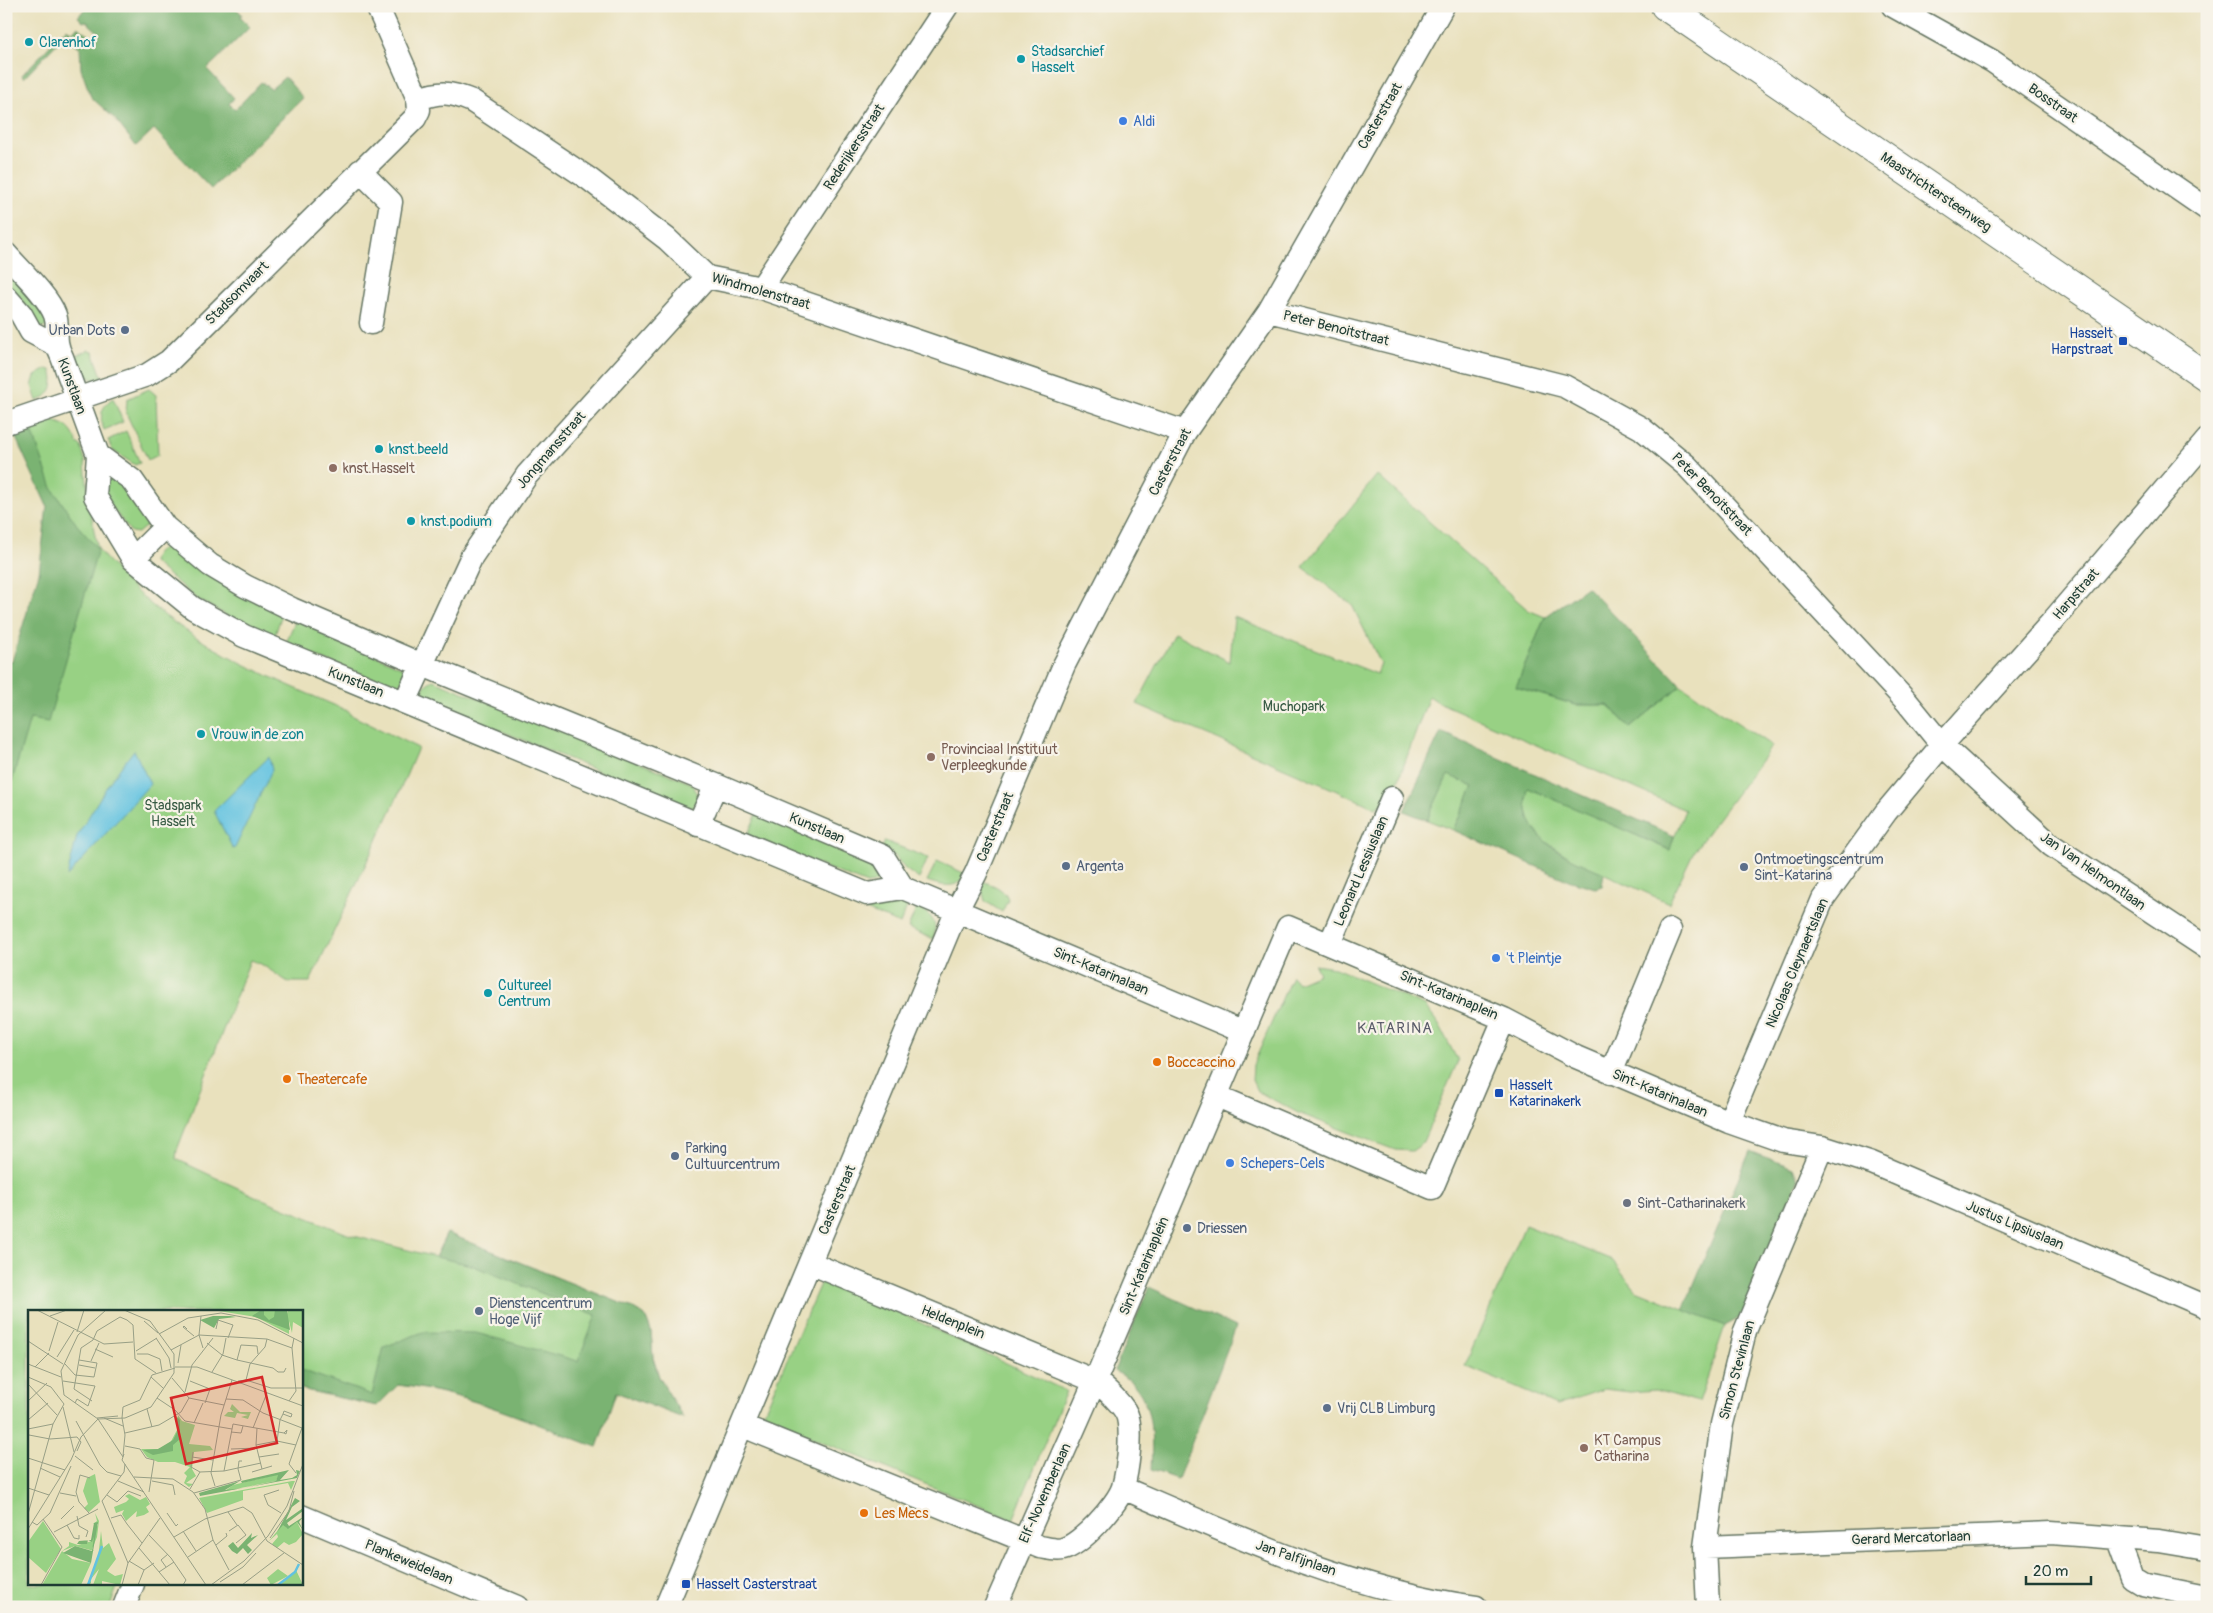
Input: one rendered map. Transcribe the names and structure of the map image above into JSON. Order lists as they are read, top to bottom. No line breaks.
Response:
{"streets":{"main road":["Maastrichtersteenweg"],"street":["Bosstraat","Casterstraat","Rederijkersstraat","Windmolenstraat","Stadsomvaart","Peter Benoitstraat","Kunstlaan","Jongmansstraat","Harpstraat","Leonard Lessiuslaan","Jan Van Helmontlaan","Nicolaas Cleynaertslaan","Sint-Katarinalaan","Sint-Katarinaplein","Justus Lipsiuslaan","Heldenplein","Simon Stevinlaan","Elf-Novemberlaan","Gerard Mercatorlaan","Jan Palfijnlaan","Plankeweidelaan"]},"crossings":[["Casterstraat","Windmolenstraat"],["Casterstraat","Peter Benoitstraat"],["Casterstraat","Sint-Katarinalaan"],["Casterstraat","Heldenplein"],["Rederijkersstraat","Windmolenstraat"],["Windmolenstraat","Stadsomvaart"],["Windmolenstraat","Jongmansstraat"],["Stadsomvaart","Kunstlaan"],["Peter Benoitstraat","Harpstraat"],["Peter Benoitstraat","Jan Van Helmontlaan"],["Peter Benoitstraat","Nicolaas Cleynaertslaan"],["Kunstlaan","Jongmansstraat"],["Harpstraat","Jan Van Helmontlaan"],["Harpstraat","Nicolaas Cleynaertslaan"],["Leonard Lessiuslaan","Sint-Katarinaplein"],["Jan Van Helmontlaan","Nicolaas Cleynaertslaan"],["Nicolaas Cleynaertslaan","Sint-Katarinalaan"],["Sint-Katarinalaan","Sint-Katarinaplein"],["Sint-Katarinalaan","Justus Lipsiuslaan"],["Sint-Katarinalaan","Simon Stevinlaan"],["Sint-Katarinaplein","Heldenplein"],["Sint-Katarinaplein","Elf-Novemberlaan"],["Justus Lipsiuslaan","Simon Stevinlaan"],["Heldenplein","Elf-Novemberlaan"],["Simon Stevinlaan","Gerard Mercatorlaan"]],"districts":["KATARINA"],"parks":["Muchopark","Stadspark Hasselt"],"places":{"other":["Clarenhof","Stadsarchief Hasselt","Aldi","Urban Dots","knst.beeld","knst.Hasselt","knst.podium","Vrouw in de zon","Provinciaal Instituut Verpleegkunde","Argenta","Ontmoetingscentrum Sint-Katarina","'t Pleintje","Cultureel Centrum","Boccaccino","Theatercafe","Parking Cultuurcentrum","Schepers-Cels","Sint-Catharinakerk","Driessen","Dienstencentrum Hoge Vijf","Vrij CLB Limburg","KT Campus Catharina","Les Mecs"],"transit":["Hasselt Harpstraat","Hasselt Katarinakerk","Hasselt Casterstraat"]},"scale_bar":"20 m"}
